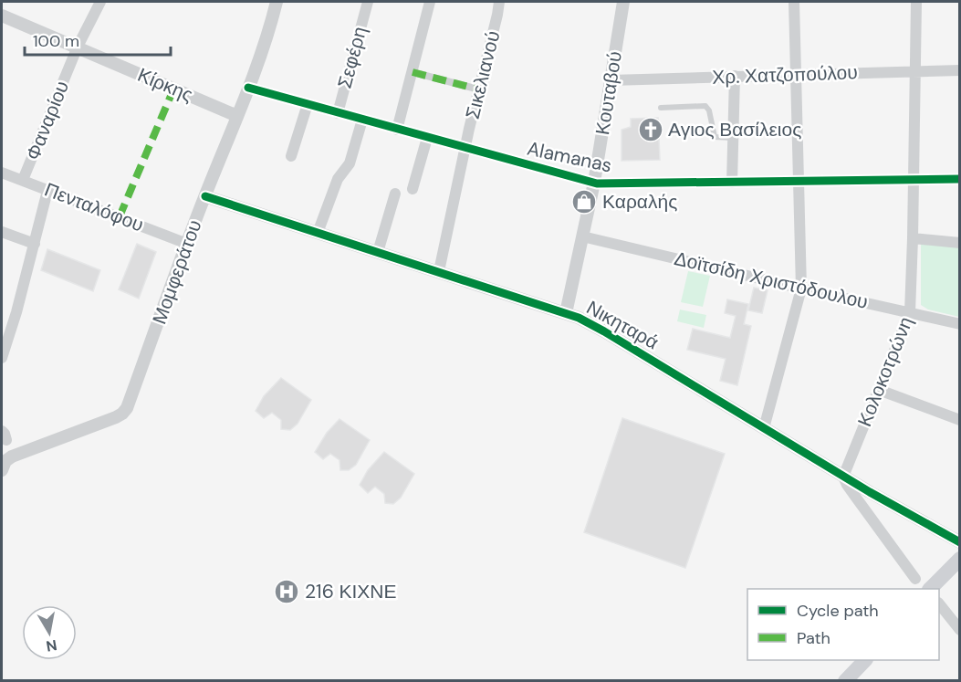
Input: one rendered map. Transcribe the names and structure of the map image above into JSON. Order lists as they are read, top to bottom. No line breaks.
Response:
{"streets":{"street":["Σεφέρη","Σικελιανού","Χρ. Χατζοπούλου","Κίρκης","Κουταβού","Φαναρίου","Alamanas","Πενταλόφου","Μομφεράτου","Δοϊτσίδη Χριστόδουλου","Νικηταρά","Κολοκοτρώνη"]},"crossings":[["Σεφέρη","Alamanas"],["Σικελιανού","Alamanas"],["Σικελιανού","Νικηταρά"],["Χρ. Χατζοπούλου","Κουταβού"],["Χρ. Χατζοπούλου","Κολοκοτρώνη"],["Κίρκης","Φαναρίου"],["Κίρκης","Μομφεράτου"],["Κουταβού","Alamanas"],["Κουταβού","Δοϊτσίδη Χριστόδουλου"],["Κουταβού","Νικηταρά"],["Φαναρίου","Πενταλόφου"],["Alamanas","Μομφεράτου"],["Alamanas","Κολοκοτρώνη"],["Πενταλόφου","Μομφεράτου"],["Μομφεράτου","Νικηταρά"],["Δοϊτσίδη Χριστόδουλου","Κολοκοτρώνη"],["Νικηταρά","Κολοκοτρώνη"]],"places":{"church":["Αγιος Βασίλειος"],"shop":["Καραλής"],"hospital":["216 ΚΙΧΝΕ"]},"legend":["Cycle path","Path"],"scale_bar":"100 m","north":"bottom"}
